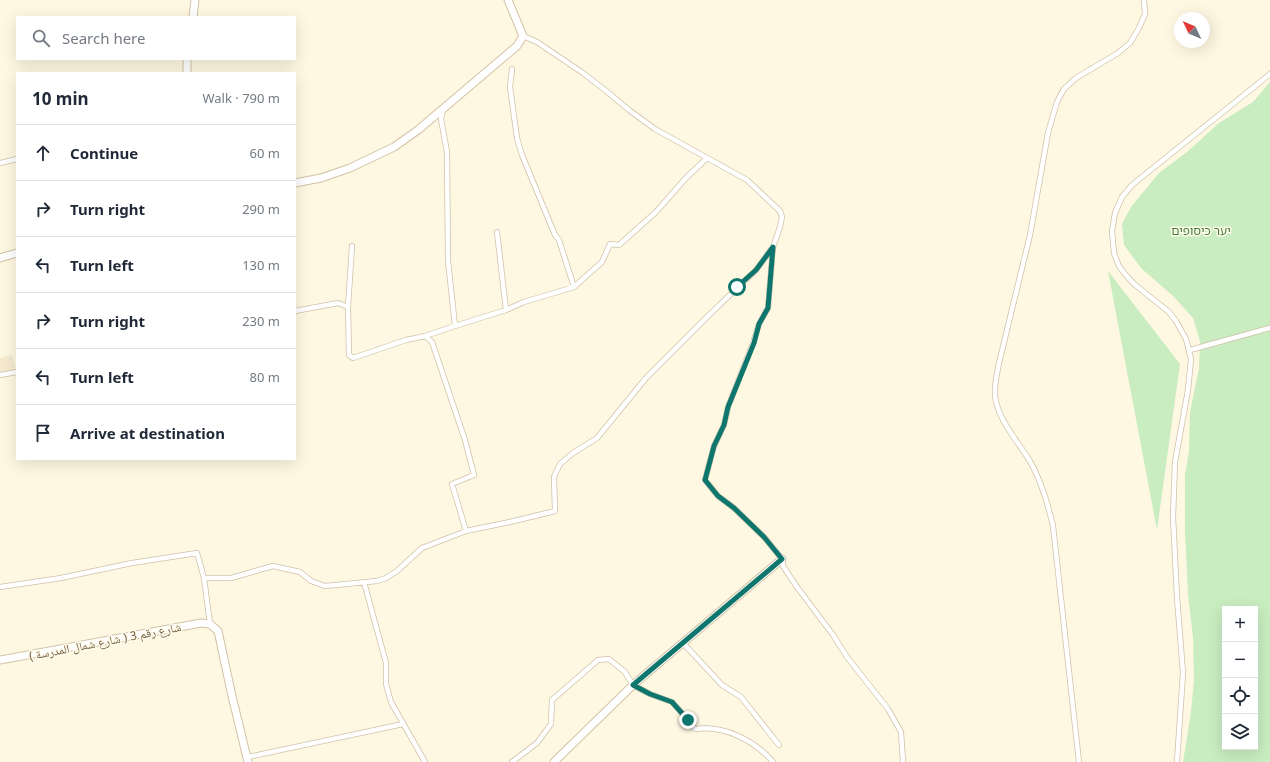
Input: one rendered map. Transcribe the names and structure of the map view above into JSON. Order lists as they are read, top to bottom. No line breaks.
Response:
{"streets":{"street":["شارع رقم 3 ( شارع شمال المدرسة )"]},"parks":["יער כיסופים"],"north":"top left","page":{"search":"Search here","heading":["10 min","Walk · 790 m"],"list":[["Continue","60 m"],["Turn right","290 m"],["Turn left","130 m"],["Turn right","230 m"],["Turn left","80 m"],"Arrive at destination"],"map_buttons":["+","−"]}}
